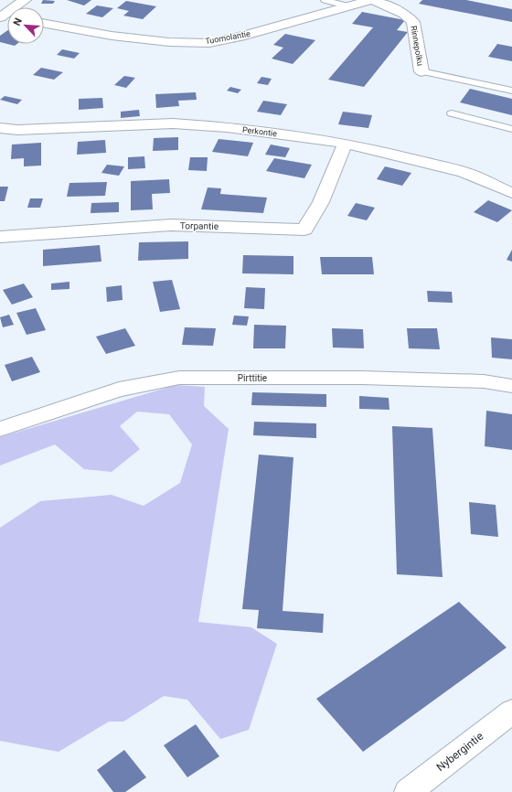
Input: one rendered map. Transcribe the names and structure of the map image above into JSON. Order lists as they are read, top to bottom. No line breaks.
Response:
{"streets":{"street":["Tuomolantie","Rinnepolku","Perkontie","Torpantie","Pirttitie","Nybergintie"]},"crossings":[["Tuomolantie","Rinnepolku"],["Perkontie","Torpantie"]],"north":"top left"}
